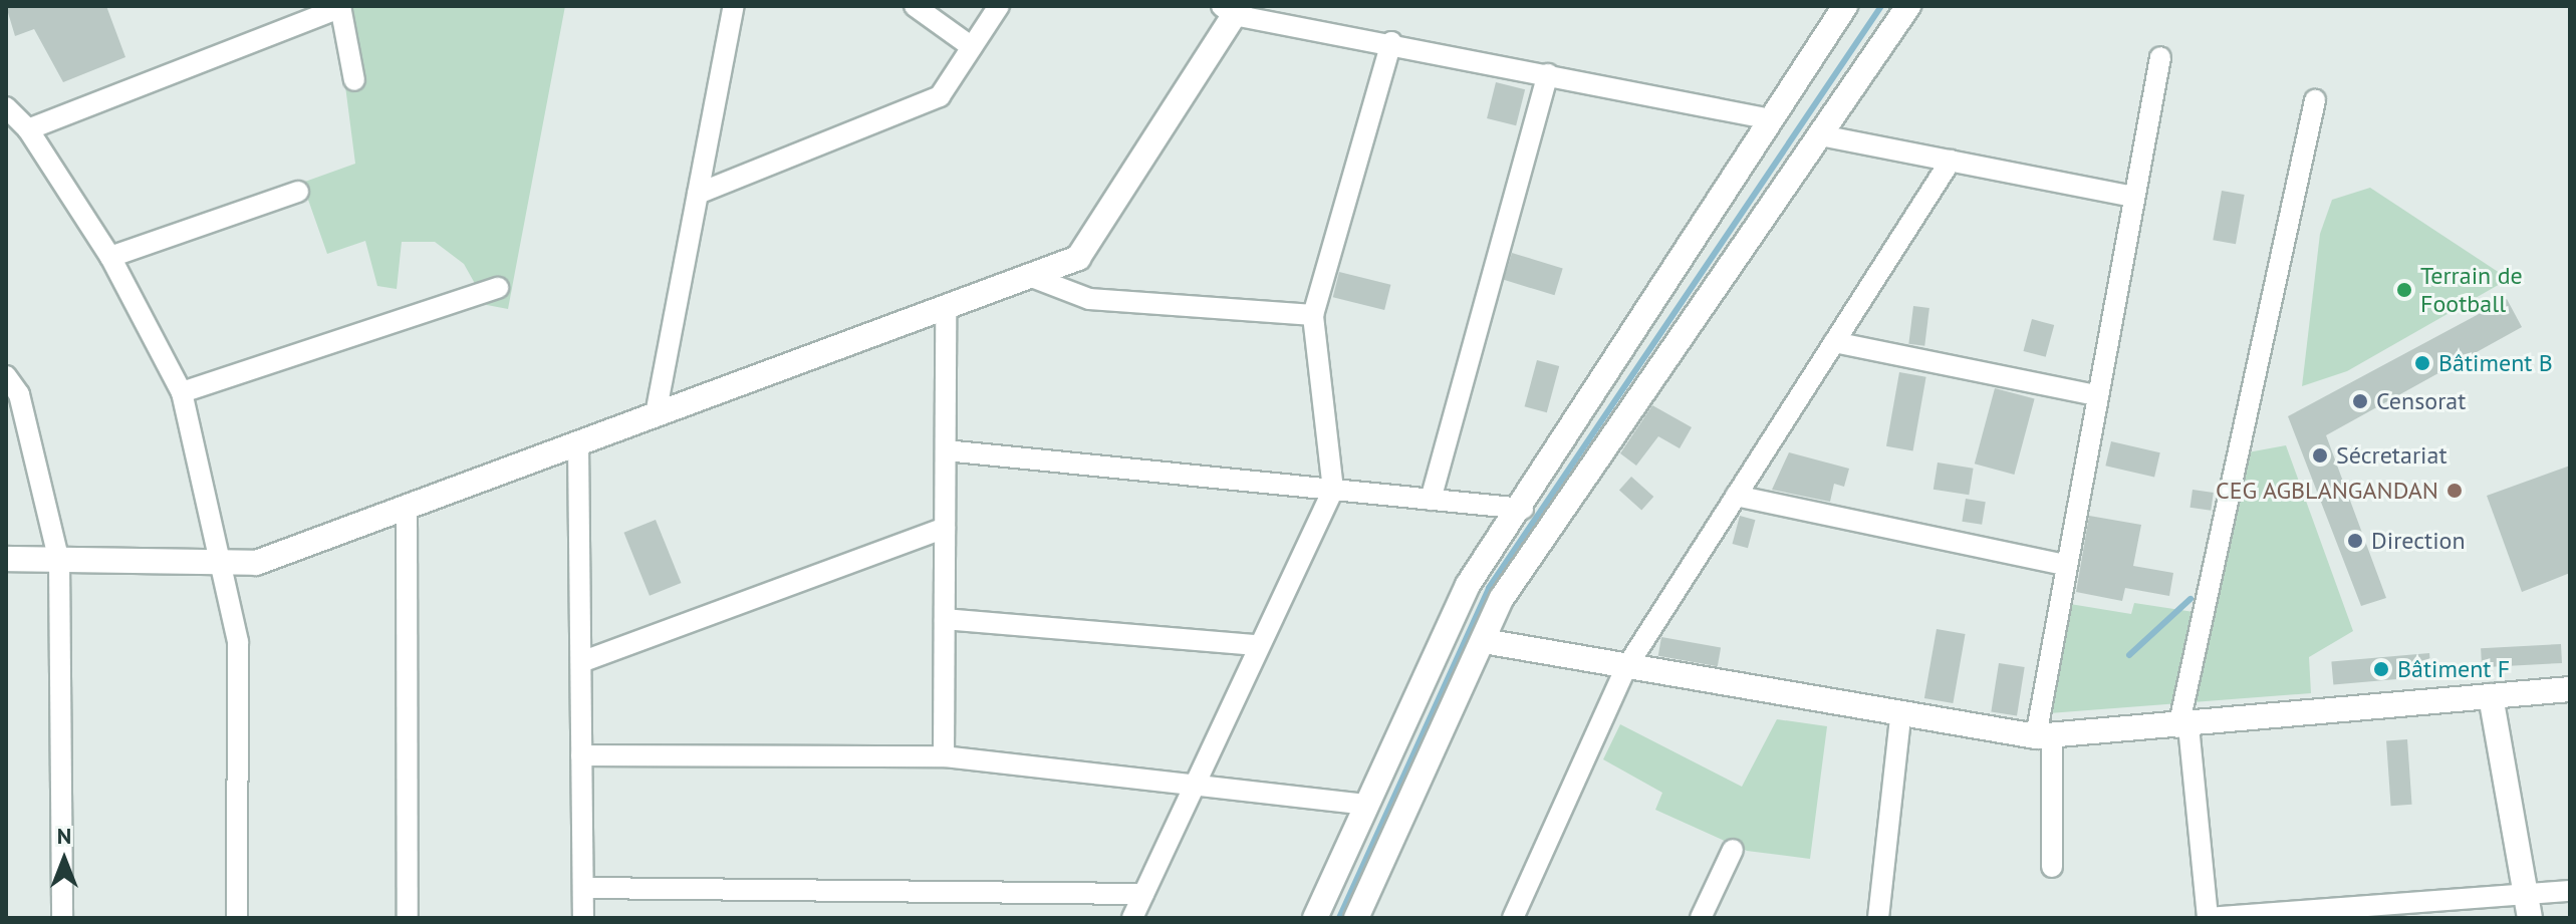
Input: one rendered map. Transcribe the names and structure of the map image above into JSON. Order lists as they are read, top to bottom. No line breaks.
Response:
{"places":["Terrain de Football","Bâtiment B","Censorat","Sécretariat","CEG AGBLANGANDAN","Direction","Bâtiment F"],"north":"top"}
